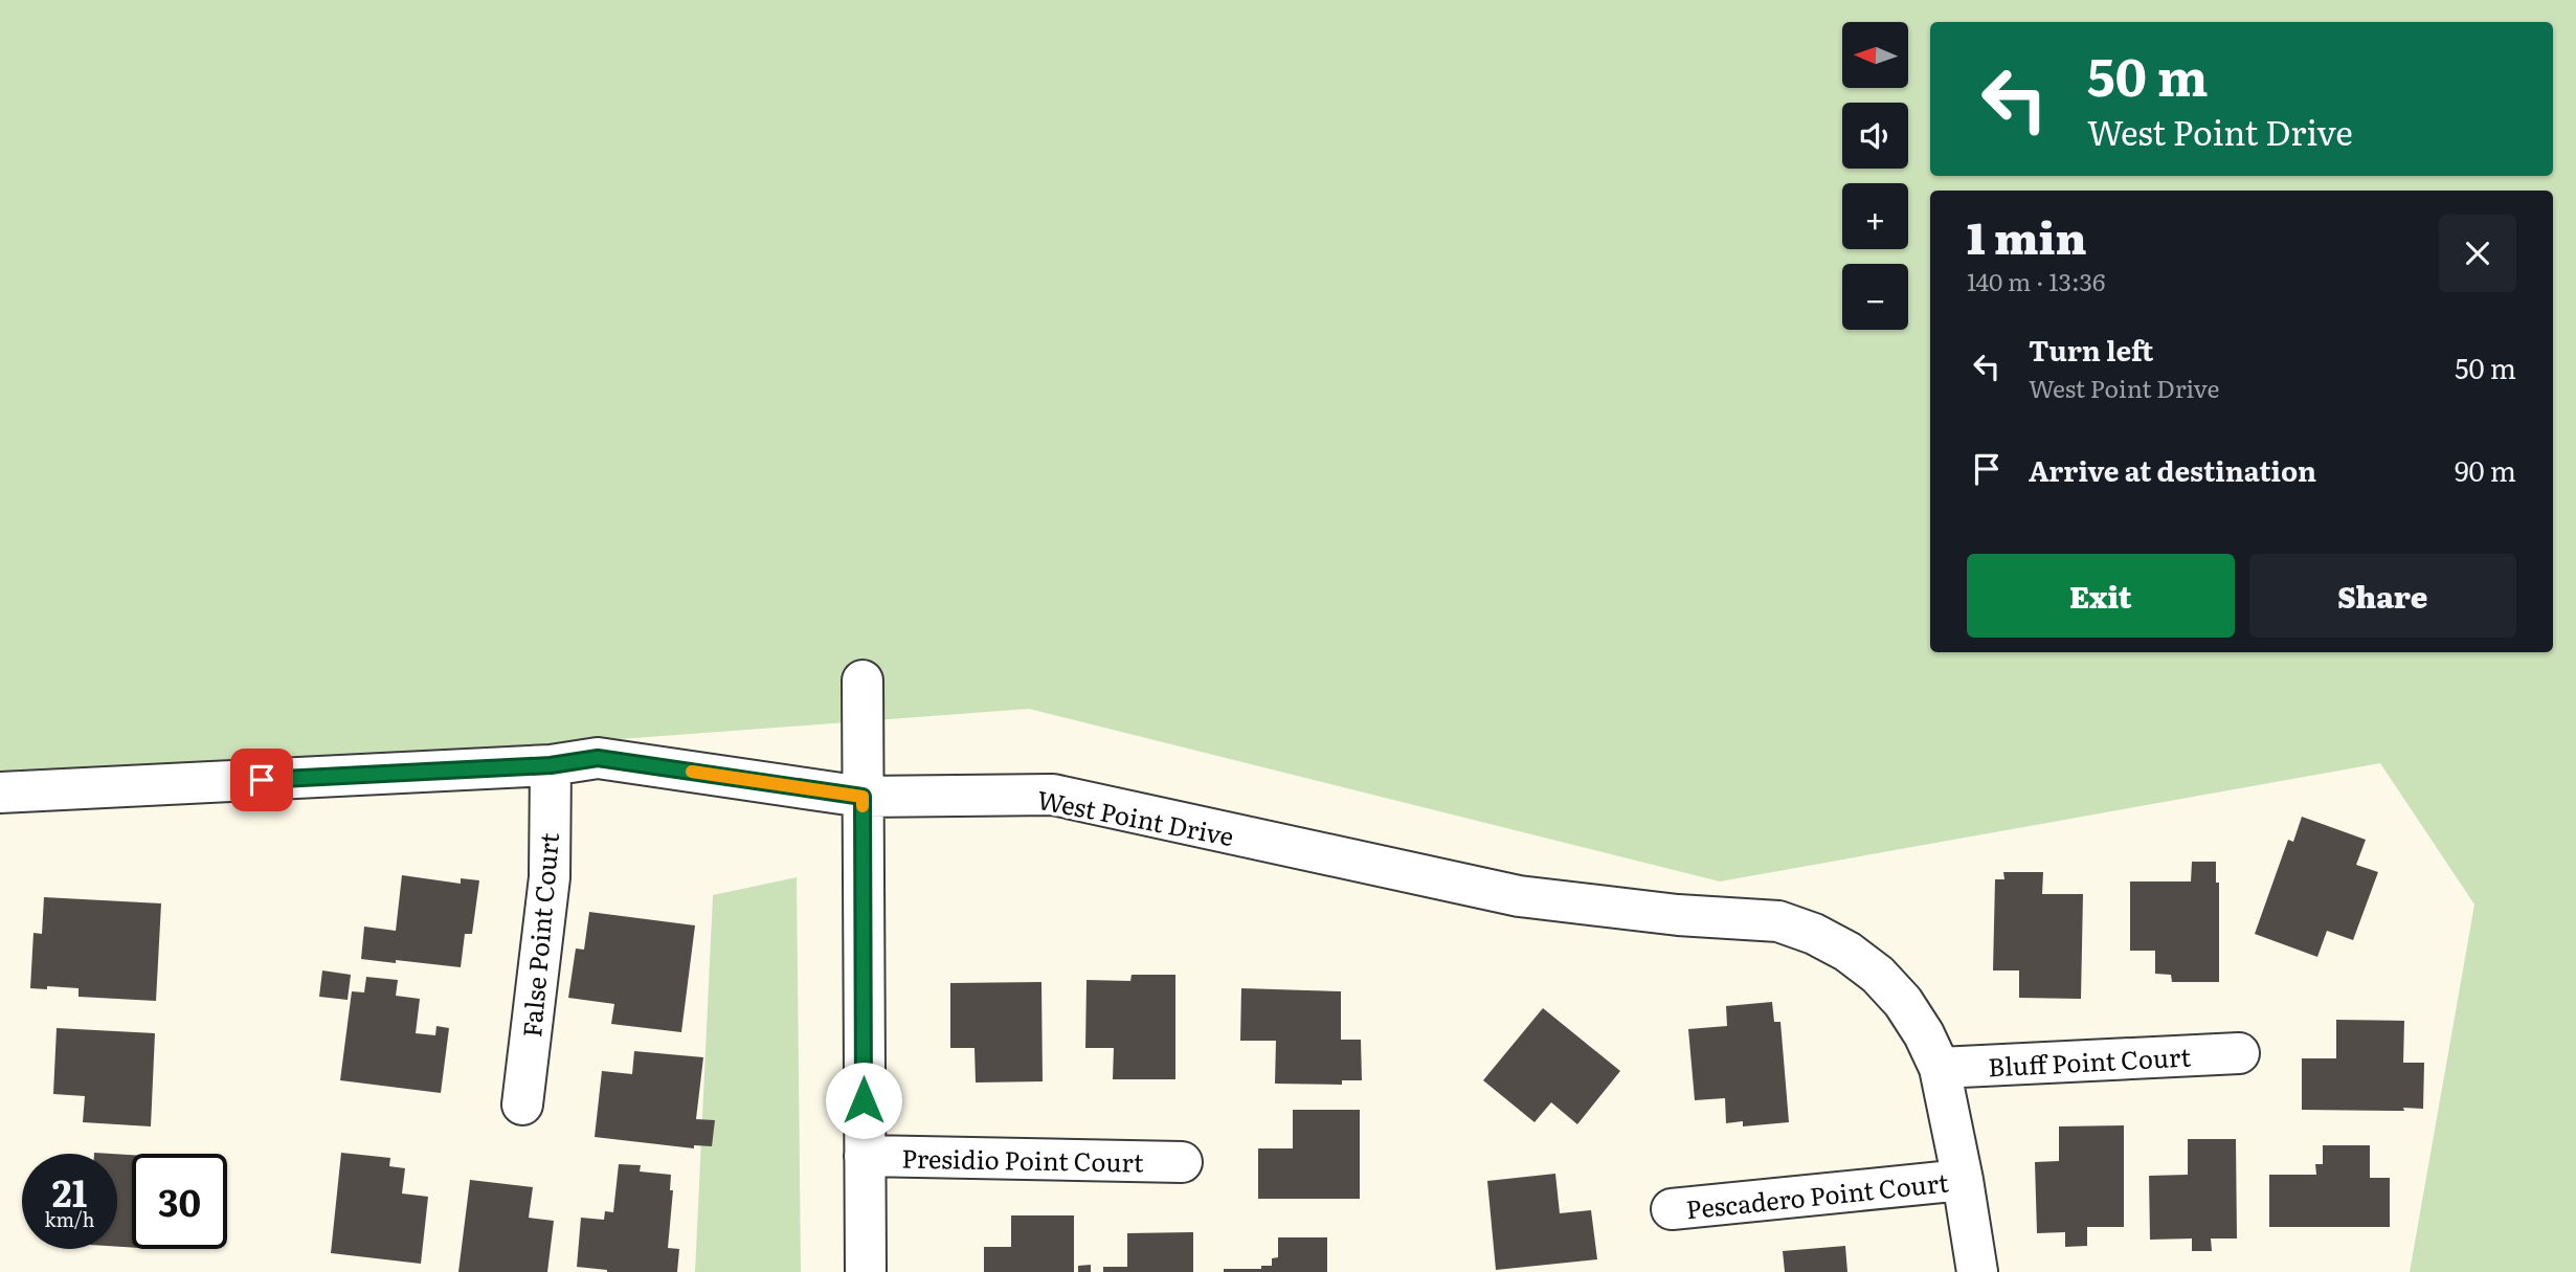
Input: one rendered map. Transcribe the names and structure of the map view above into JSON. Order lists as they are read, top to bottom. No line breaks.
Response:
{"streets":{"street":["West Point Drive","False Point Court","Bluff Point Court","Presidio Point Court","Pescadero Point Court"]},"crossings":[["West Point Drive","False Point Court"],["West Point Drive","Bluff Point Court"],["West Point Drive","Pescadero Point Court"]],"north":"left","page":{"map_buttons":["+","−"],"turn":["50 m","West Point Drive"],"heading":["1 min","140 m · 13:36"],"list":[{"name":"Turn left","note":"West Point Drive","value":"50 m"},{"name":"Arrive at destination","value":"90 m"}],"buttons":["Exit","Share"],"speed":"21 km/h","limit":"30"}}
